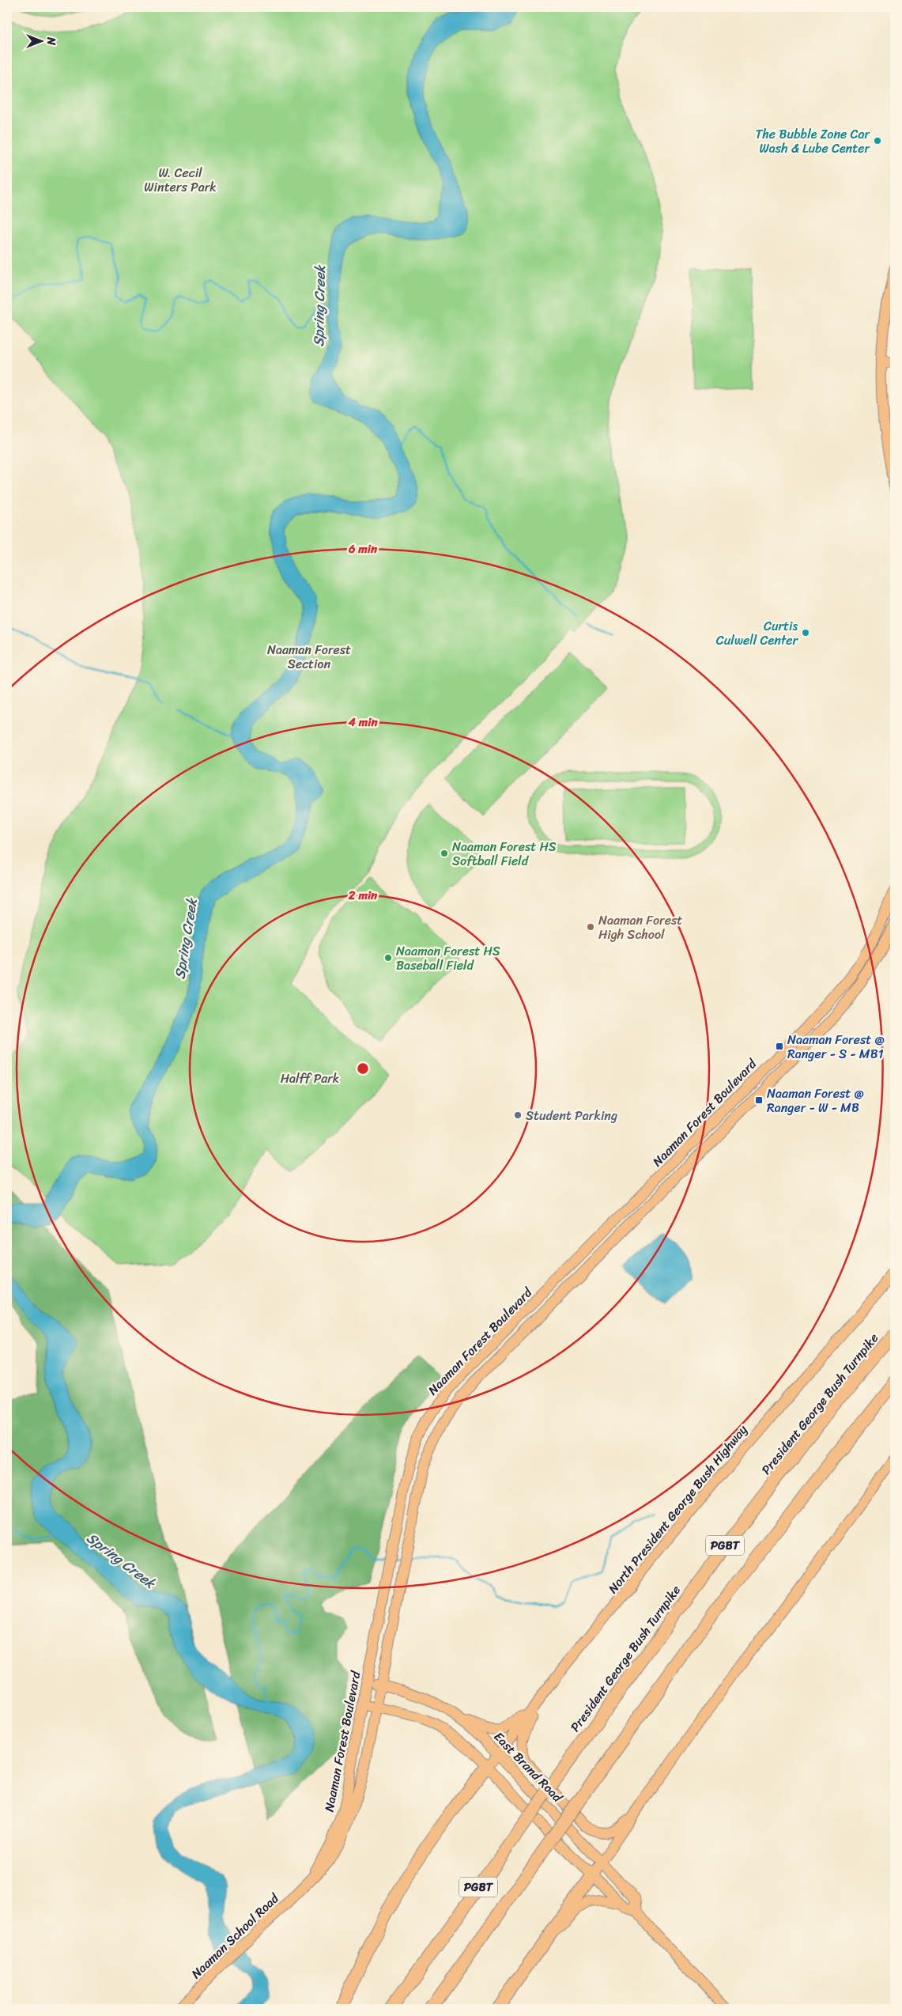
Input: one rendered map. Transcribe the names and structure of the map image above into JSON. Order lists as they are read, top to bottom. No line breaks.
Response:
{"streets":{"highway":["President George Bush Turnpike","PGBT"],"main road":["Naaman Forest Boulevard","North President George Bush Highway","East Brand Road","Naaman School Road"]},"crossings":[["Naaman Forest Boulevard","East Brand Road"],["Naaman Forest Boulevard","Naaman School Road"],["North President George Bush Highway","East Brand Road"]],"water":["Spring Creek"],"parks":["W. Cecil Winters Park","Naaman Forest Section","Halff Park"],"places":{"other":["The Bubble Zone Car Wash & Lube Center","Curtis Culwell Center","Naaman Forest HS Softball Field","Naaman Forest High School","Naaman Forest HS Baseball Field","Student Parking"],"transit":["Naaman Forest @ Ranger - S - MB1","Naaman Forest @ Ranger - W - MB"]},"north":"right","rings":["6 min","4 min","2 min"]}
